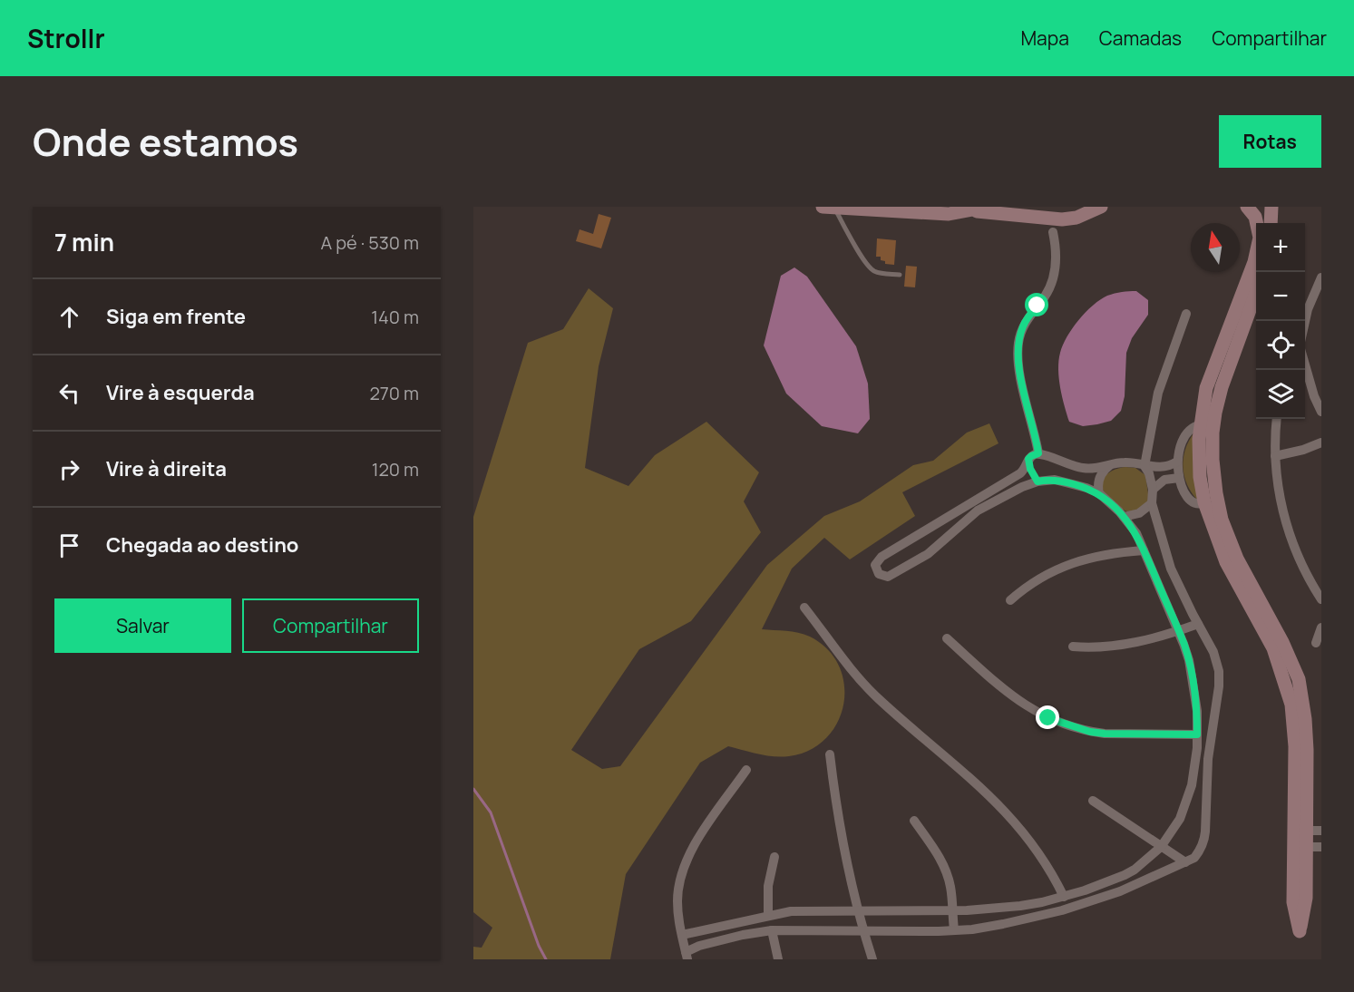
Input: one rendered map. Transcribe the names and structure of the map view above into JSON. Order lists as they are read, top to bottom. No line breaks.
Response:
{"north":"top","page":{"header":"Strollr","nav":["Mapa","Camadas","Compartilhar"],"title":"Onde estamos","buttons":["Rotas",["Salvar","Compartilhar"]],"heading":["7 min","A pé · 530 m"],"map_buttons":["+","−"],"list":[["Siga em frente","140 m"],["Vire à esquerda","270 m"],["Vire à direita","120 m"],"Chegada ao destino"]}}
